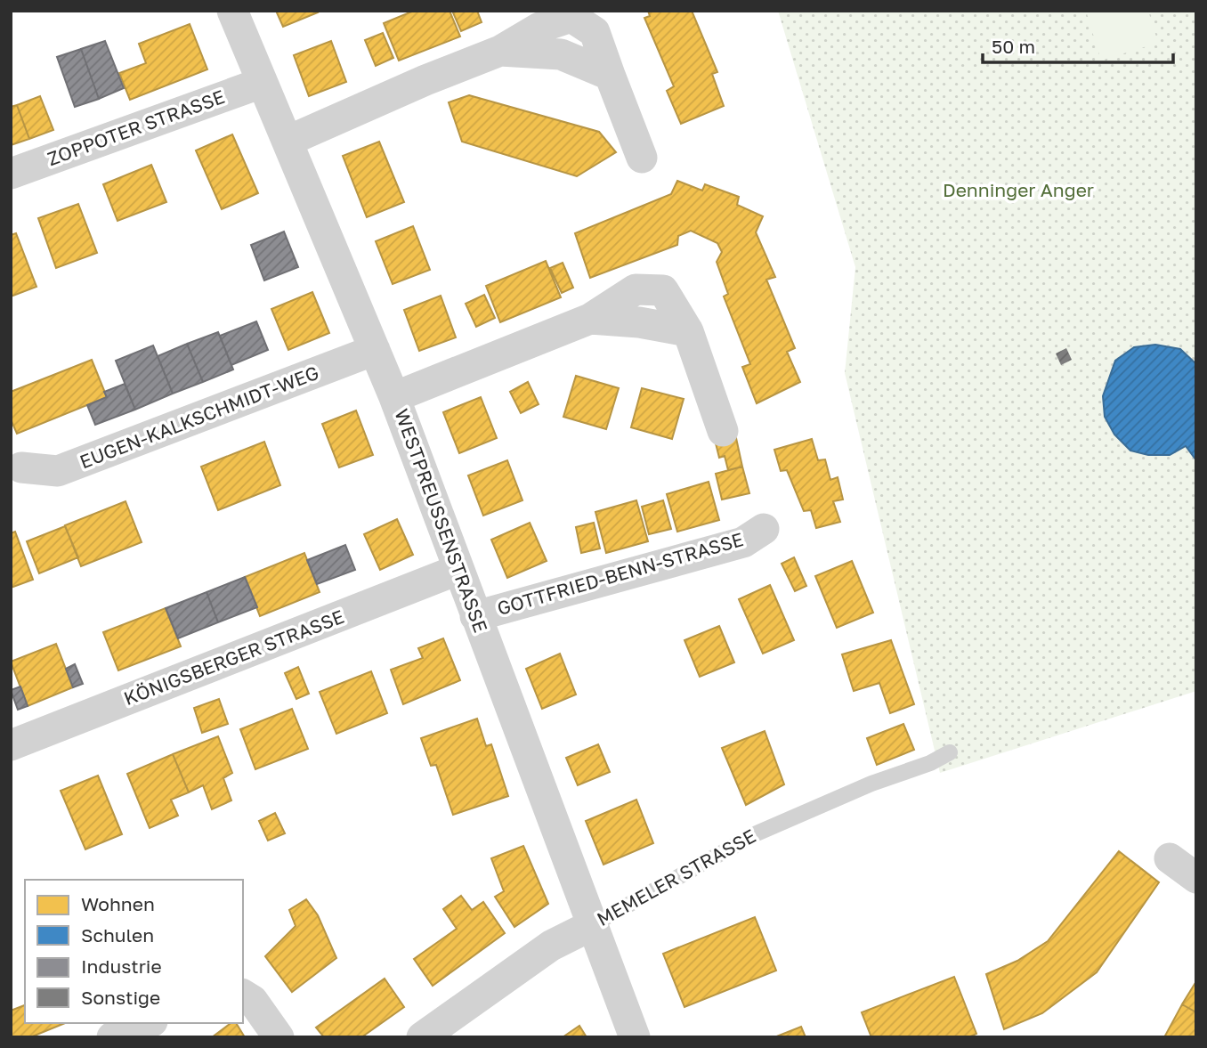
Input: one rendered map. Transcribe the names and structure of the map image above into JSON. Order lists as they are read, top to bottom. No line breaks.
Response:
{"streets":{"street":["ZOPPOTER STRASSE","EUGEN-KALKSCHMIDT-WEG","WESTPREUSSENSTRASSE","GOTTFRIED-BENN-STRASSE","KÖNIGSBERGER STRASSE","MEMELER STRASSE"]},"crossings":[["ZOPPOTER STRASSE","WESTPREUSSENSTRASSE"],["EUGEN-KALKSCHMIDT-WEG","WESTPREUSSENSTRASSE"],["WESTPREUSSENSTRASSE","GOTTFRIED-BENN-STRASSE"],["WESTPREUSSENSTRASSE","KÖNIGSBERGER STRASSE"],["WESTPREUSSENSTRASSE","MEMELER STRASSE"]],"parks":["Denninger Anger"],"legend":["Wohnen","Schulen","Industrie","Sonstige"],"scale_bar":"50 m"}
